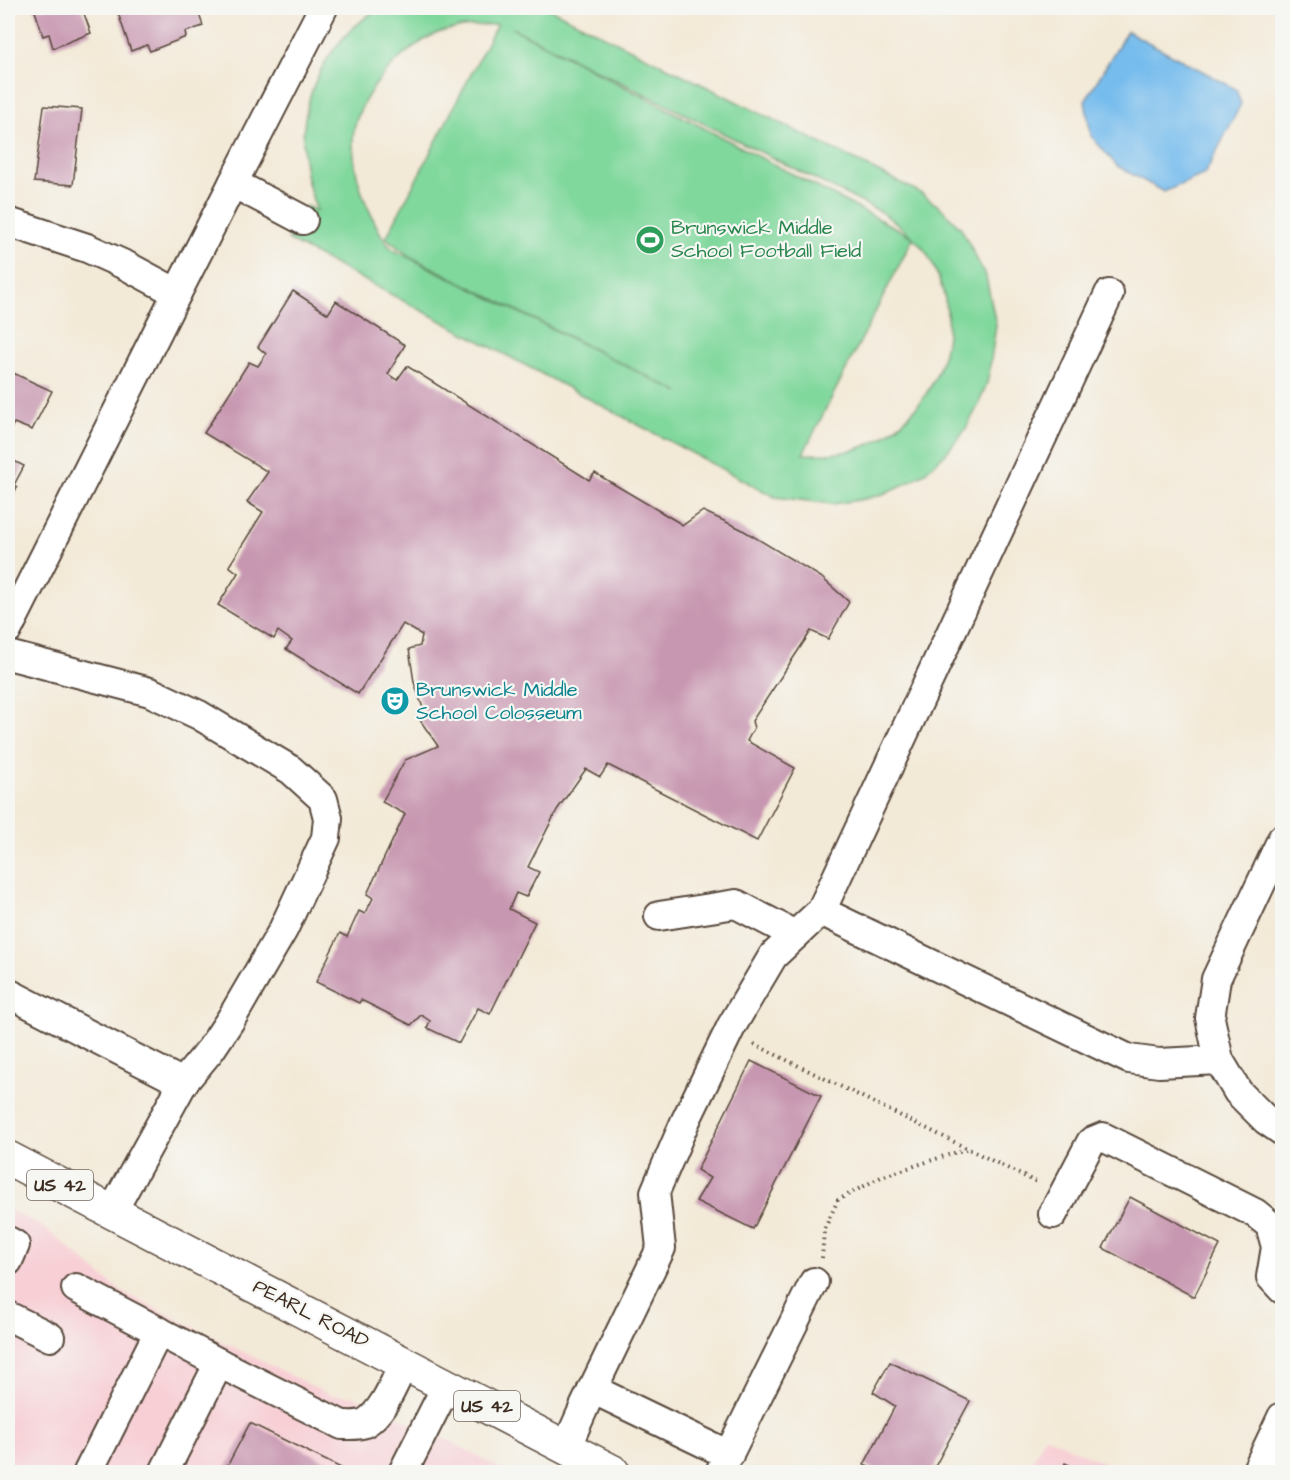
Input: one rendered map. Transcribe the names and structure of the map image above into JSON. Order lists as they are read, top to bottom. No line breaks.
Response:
{"streets":{"main road":["US 42","PEARL ROAD"]},"places":{"sports":["Brunswick Middle School Football Field"],"theatre":["Brunswick Middle School Colosseum"]}}
